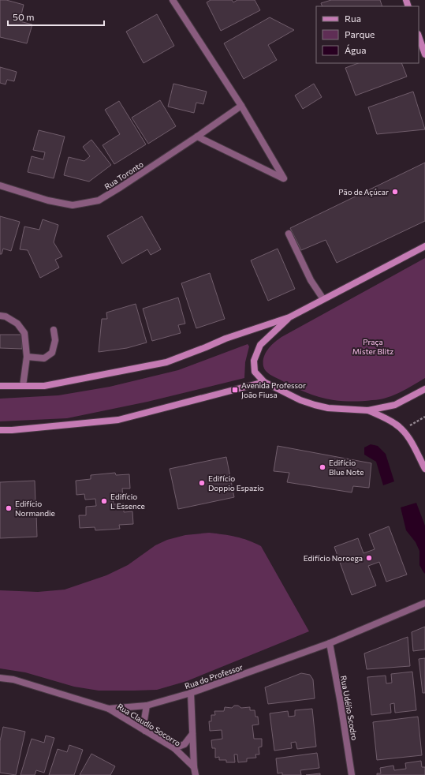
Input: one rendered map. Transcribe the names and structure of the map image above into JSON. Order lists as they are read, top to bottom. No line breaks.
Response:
{"streets":{"street":["Rua Toronto","Rua do Professor","Rua Udélio Scodro","Rua Claudio Socorro"]},"crossings":[["Rua do Professor","Rua Udélio Scodro"],["Rua do Professor","Rua Claudio Socorro"]],"parks":["Praça Mister Blitz"],"places":{"other":["Pão de Açúcar","Edifício Blue Note","Edifício Doppio Espazio","Edifício L Essence","Edifício Normandie","Edifício Noroega"],"transit":["Avenida Professor João Fiusa"]},"legend":["Rua","Parque","Água"],"scale_bar":"50 m"}
